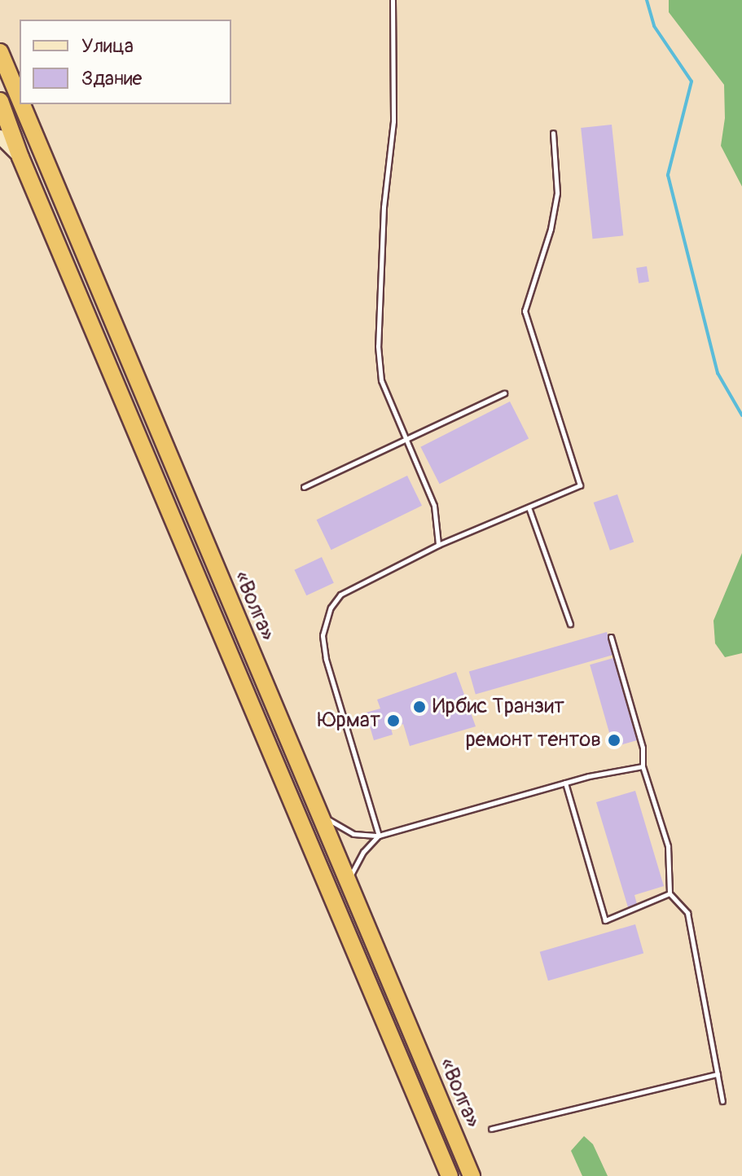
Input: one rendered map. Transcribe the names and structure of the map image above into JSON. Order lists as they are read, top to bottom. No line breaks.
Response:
{"streets":{"highway":["«Волга»"]},"places":["Ирбис Транзит","Юрмат","ремонт тентов"],"legend":["Улица","Здание"]}
